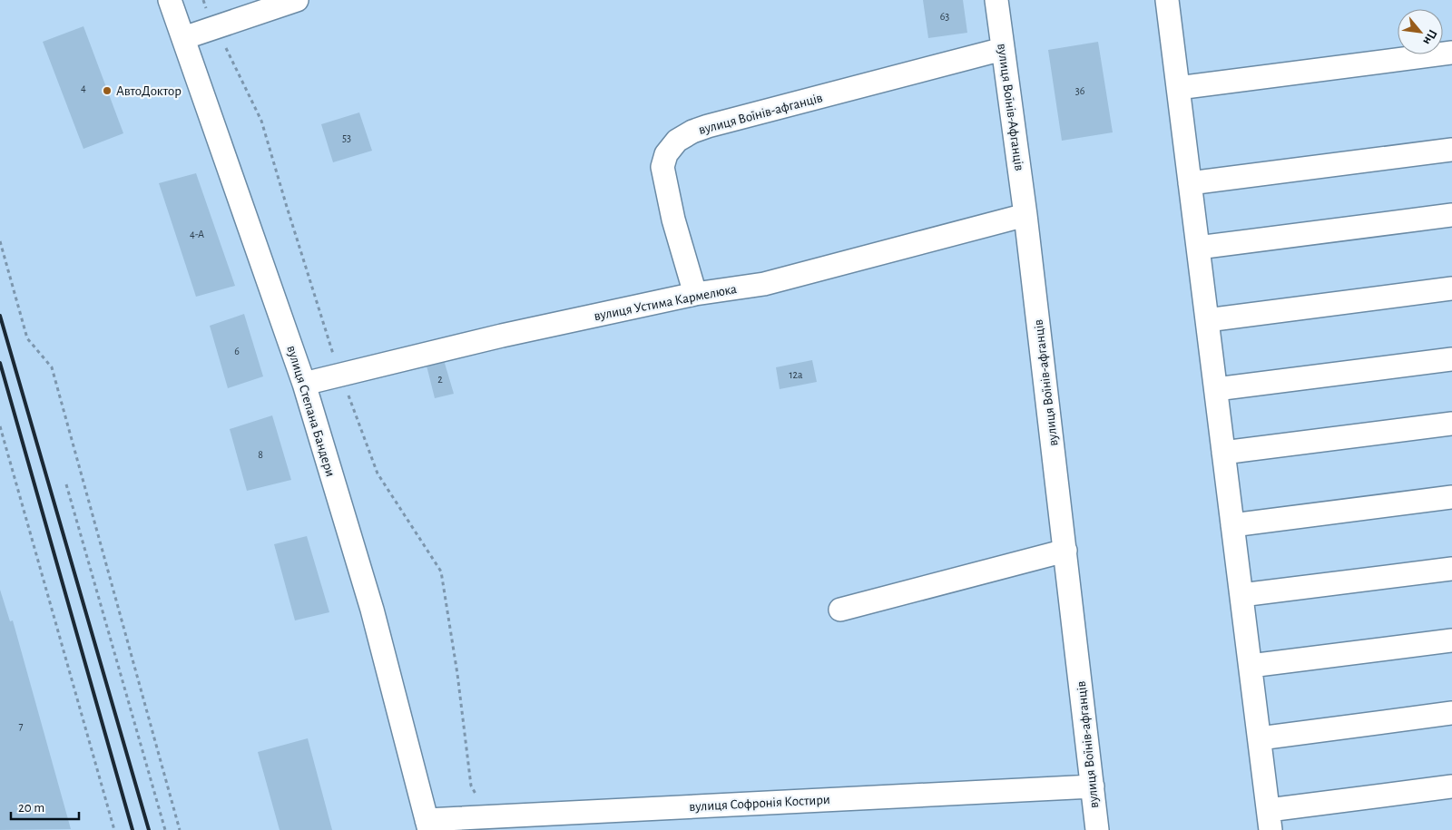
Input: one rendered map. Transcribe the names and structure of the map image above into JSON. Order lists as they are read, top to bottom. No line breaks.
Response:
{"streets":{"street":["вулиця Воїнів-Афганців","вулиця Воїнів-афганців","вулиця Устима Кармелюка","вулиця Степана Бандери","вулиця Софронія Костири"]},"crossings":[["вулиця Воїнів-Афганців","вулиця Воїнів-афганців"],["вулиця Воїнів-Афганців","вулиця Устима Кармелюка"],["вулиця Воїнів-афганців","вулиця Устима Кармелюка"],["вулиця Воїнів-афганців","вулиця Софронія Костири"],["вулиця Устима Кармелюка","вулиця Степана Бандери"],["вулиця Степана Бандери","вулиця Софронія Костири"]],"places":["АвтоДоктор"],"house_numbers":["63","4","36","53","4-А","6","12а","2","8","7"],"scale_bar":"20 m","north":"bottom right"}
